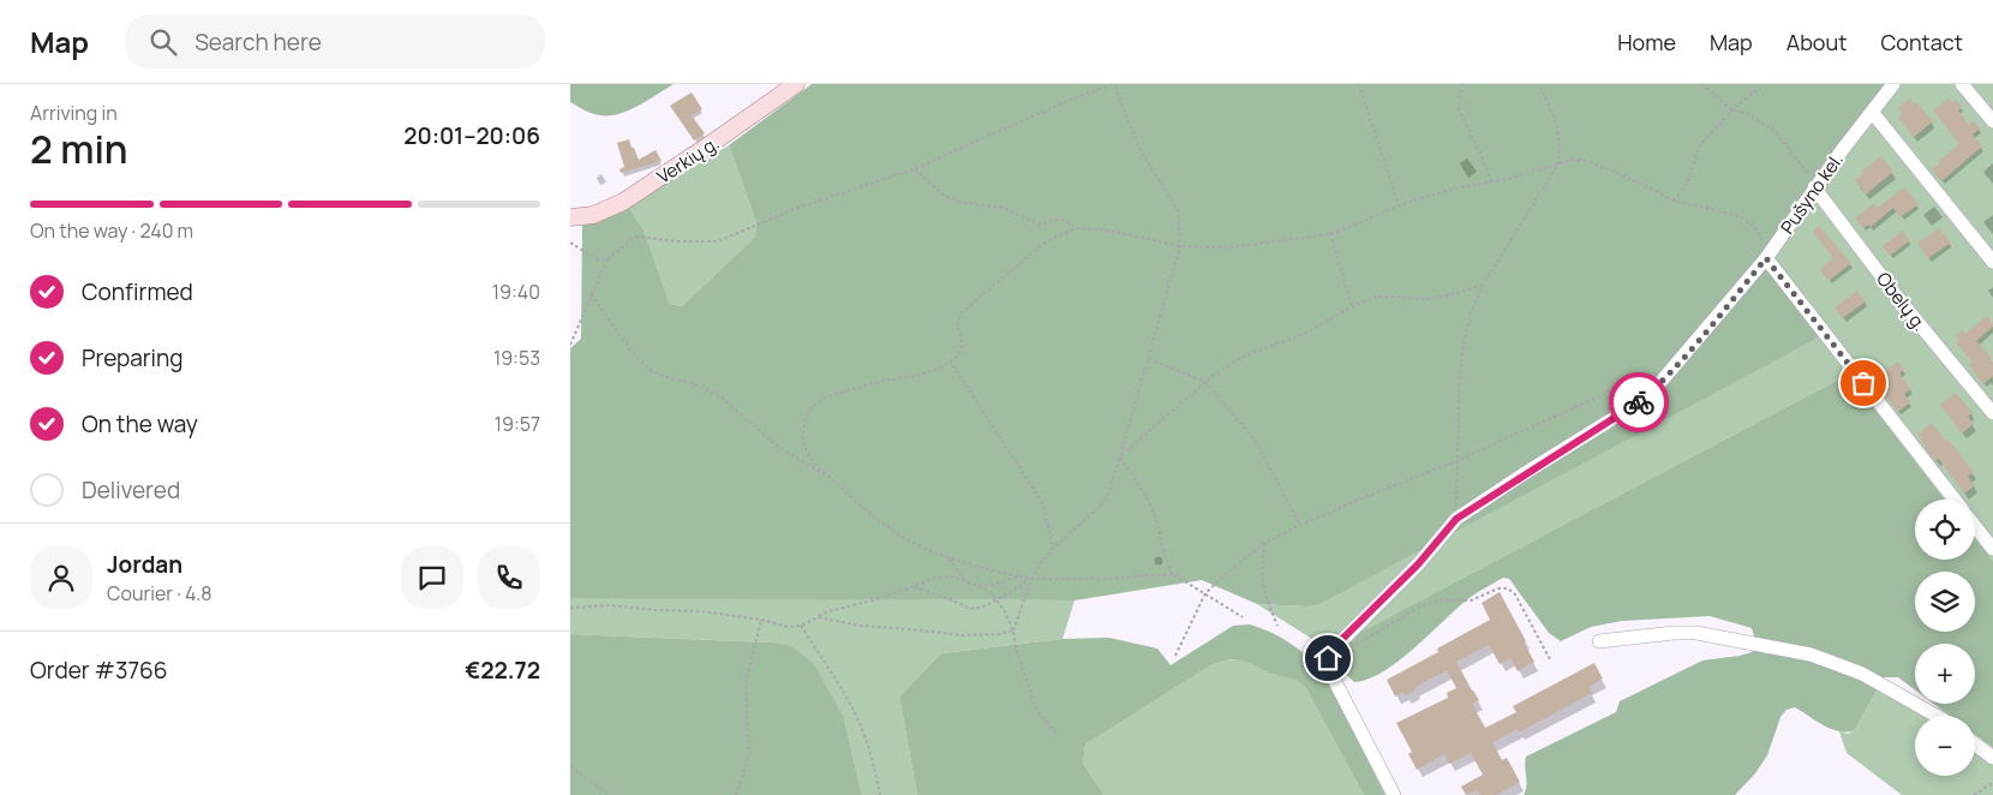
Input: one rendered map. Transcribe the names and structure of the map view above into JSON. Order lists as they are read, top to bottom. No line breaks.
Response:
{"streets":{"main road":["Verkių g."],"street":["Pušyno kel.","Obelų g."]},"crossings":[["Pušyno kel.","Obelų g."]],"page":{"header":"Map","search":"Search here","nav":["Home","Map","About","Contact"],"heading":["2 min","Arriving in","20:01–20:06"],"panel":["Jordan","Courier · 4.8","Order #3766","€22.72"],"bar":"On the way · 240 m","list":[["Confirmed","19:40"],["Preparing","19:53"],["On the way","19:57"],"Delivered"],"map_buttons":["+","−"]}}
